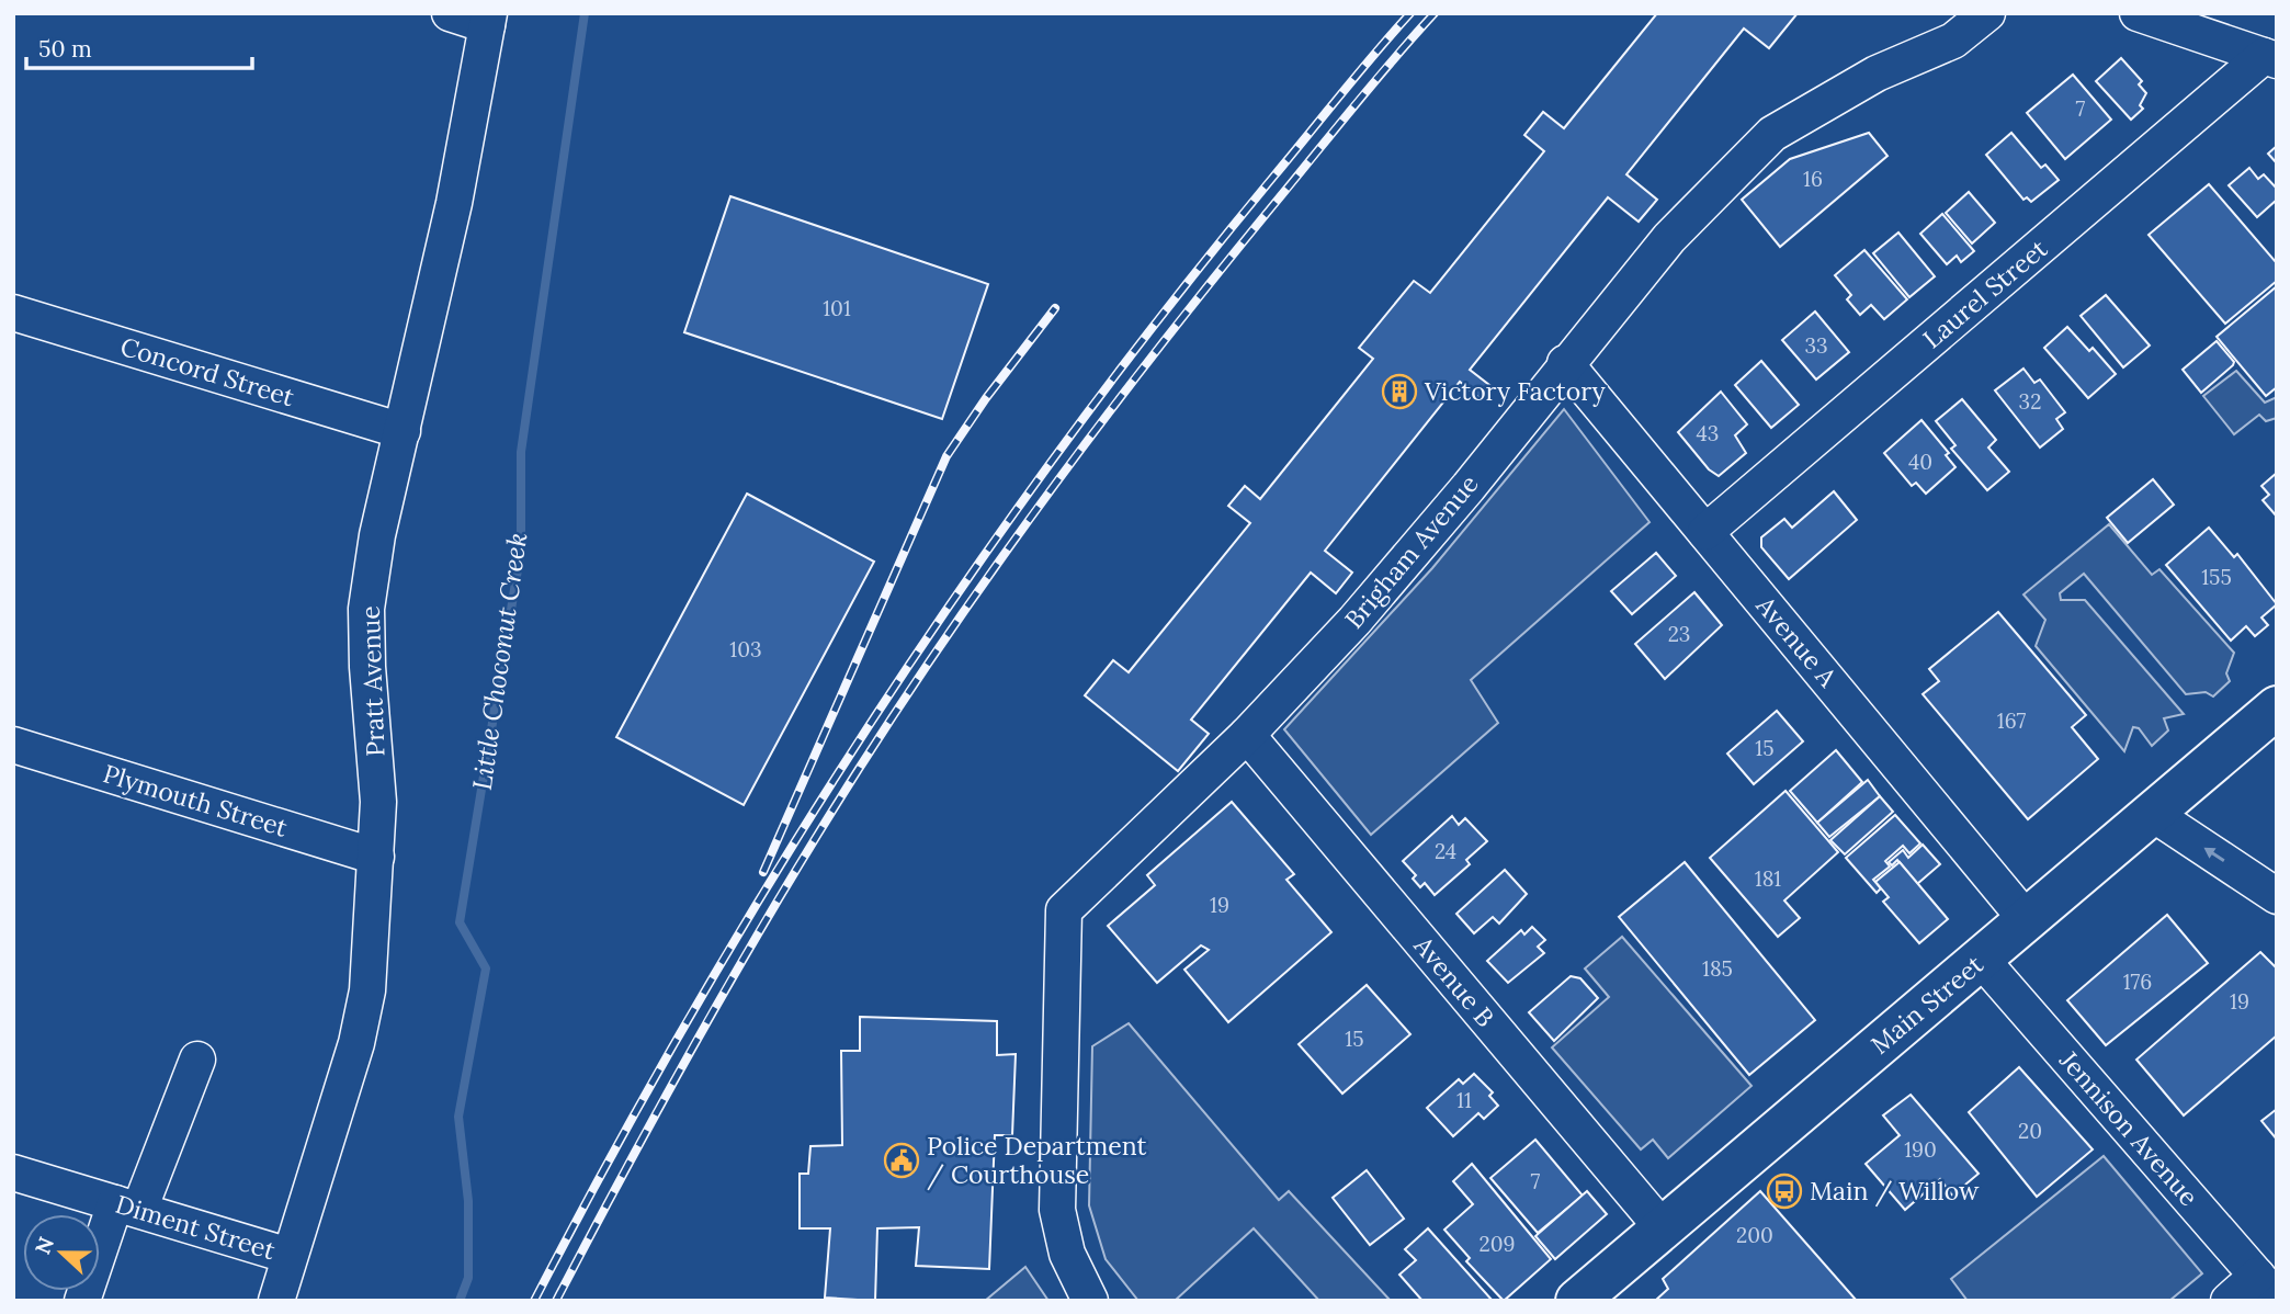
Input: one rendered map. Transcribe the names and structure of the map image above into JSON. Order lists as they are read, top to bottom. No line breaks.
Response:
{"streets":{"main road":["Main Street"],"street":["Laurel Street","Concord Street","Brigham Avenue","Avenue A","Pratt Avenue","Plymouth Street","Avenue B","Jennison Avenue","Diment Street"]},"crossings":[["Laurel Street","Avenue A"],["Concord Street","Pratt Avenue"],["Brigham Avenue","Avenue A"],["Brigham Avenue","Avenue B"],["Avenue A","Main Street"],["Pratt Avenue","Plymouth Street"],["Pratt Avenue","Diment Street"],["Avenue B","Main Street"],["Main Street","Jennison Avenue"]],"water":["Little Choconut Creek"],"places":{"building":["Victory Factory"],"public building":["Police Department / Courthouse"],"bus stop":["Main / Willow"]},"house_numbers":["7","16","101","33","32","43","40","155","23","103","167","15","24","181","19","185","176","19","15","11","20","190","7","200","209"],"scale_bar":"50 m","north":"left"}
